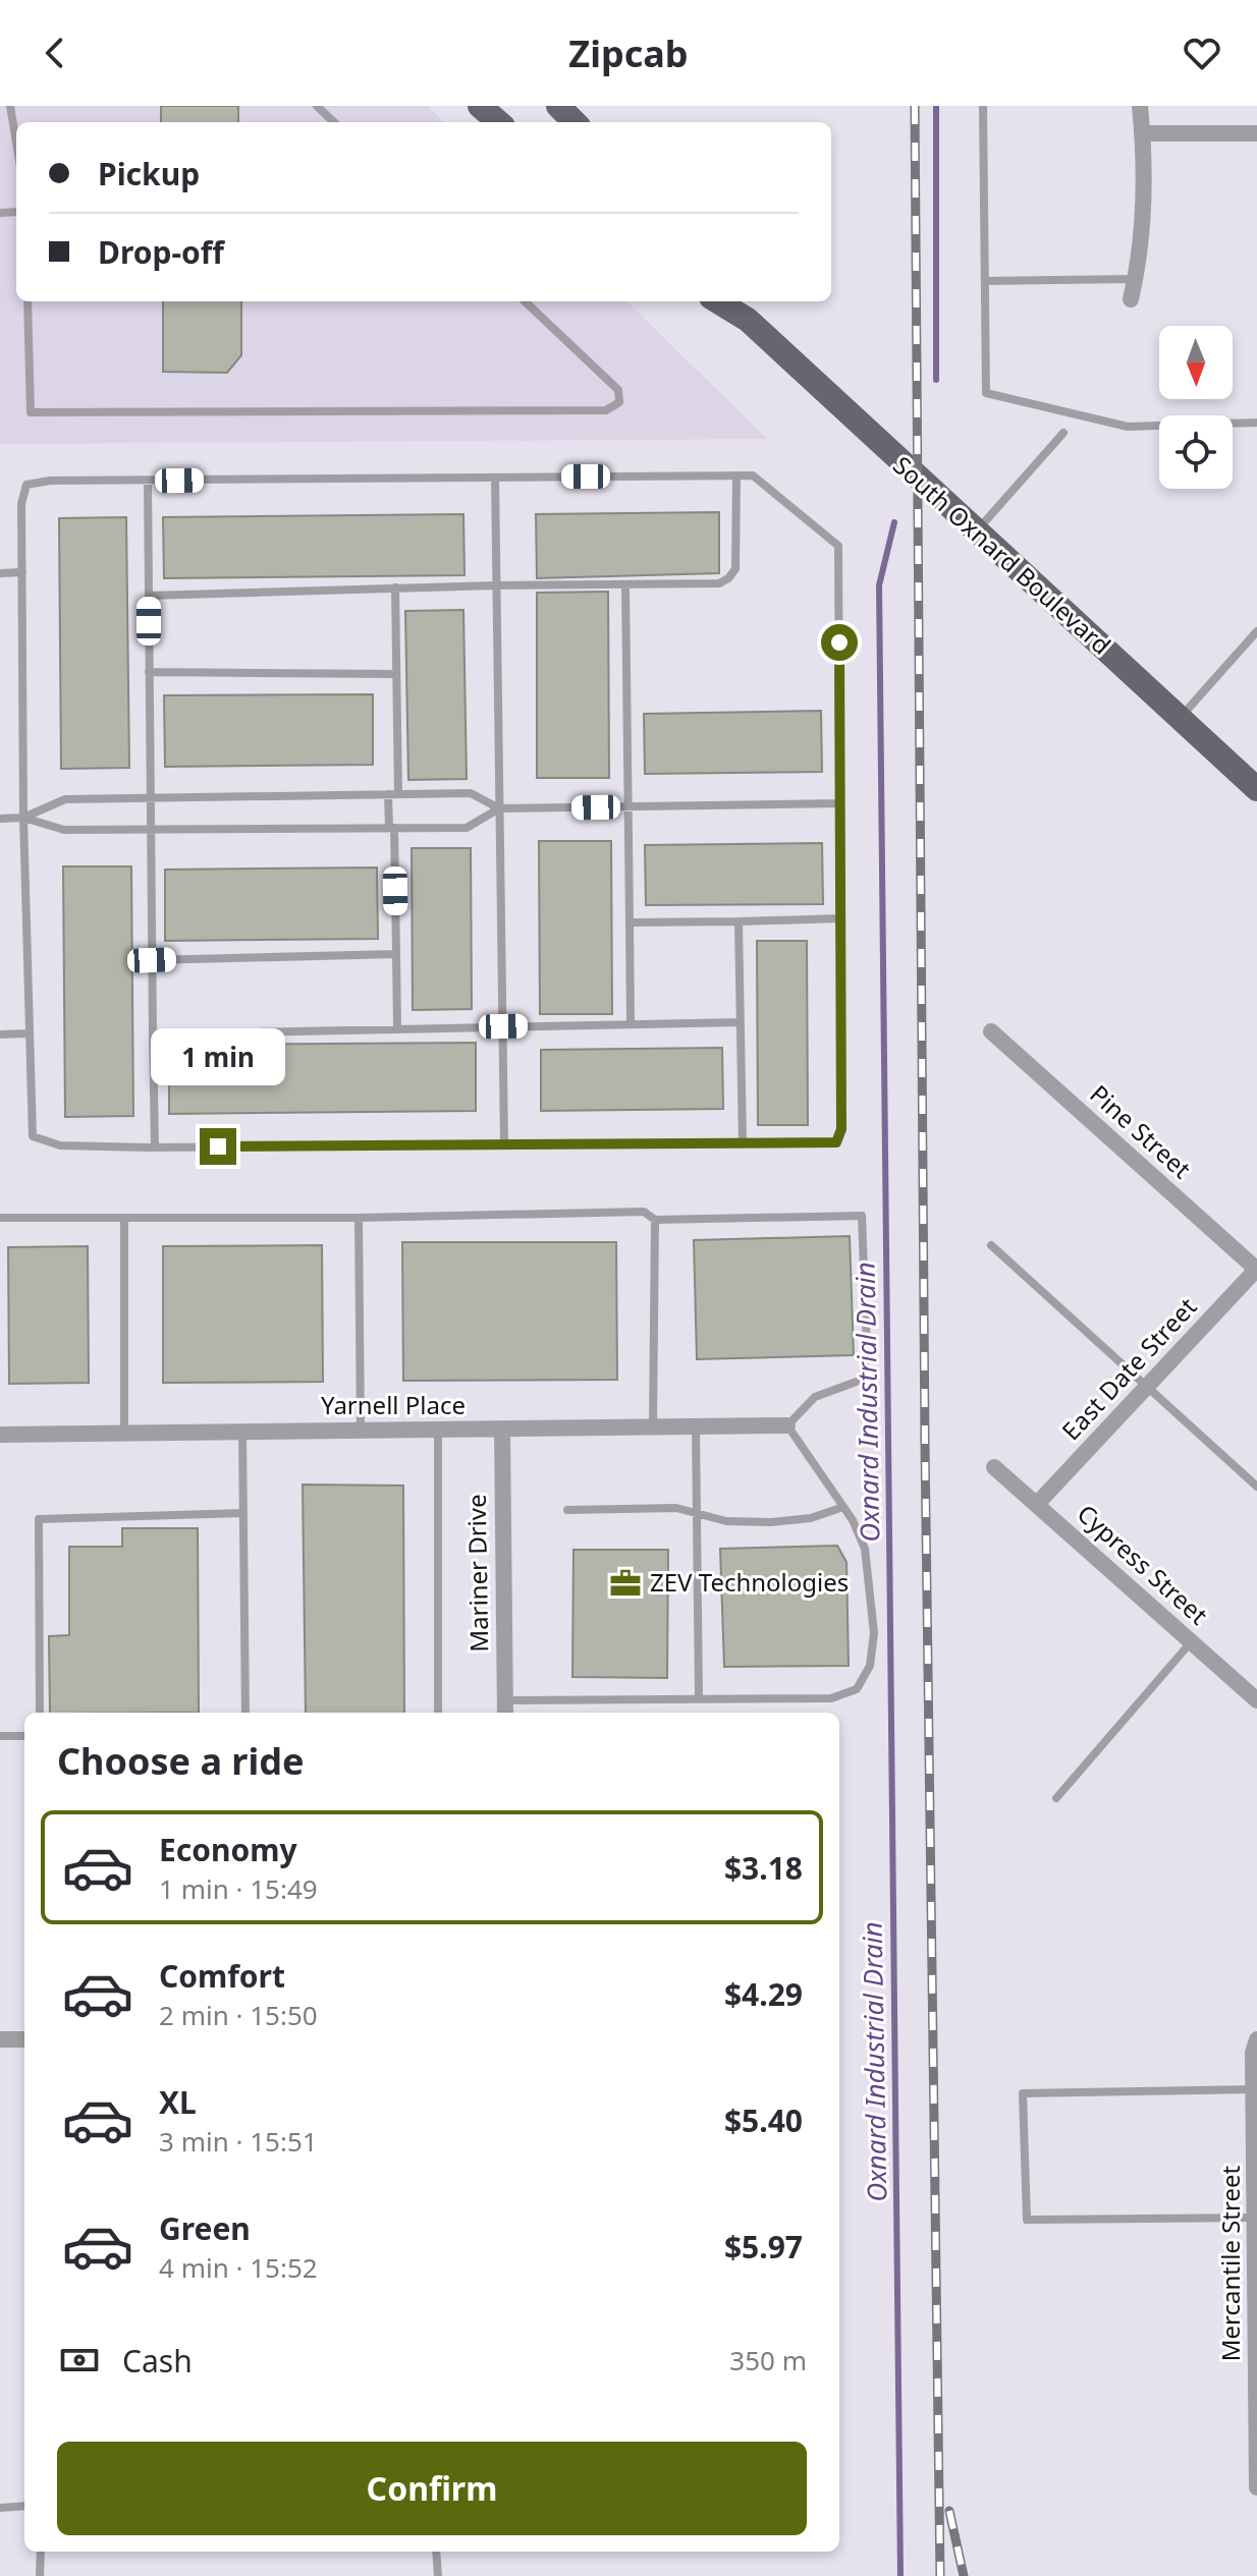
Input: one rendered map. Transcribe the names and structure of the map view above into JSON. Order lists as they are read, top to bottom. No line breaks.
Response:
{"streets":{"main road":["South Oxnard Boulevard"],"street":["Pine Street","East Date Street","Yarnell Place","Cypress Street","Mariner Drive","Mercantile Street"]},"crossings":[["Pine Street","East Date Street"],["East Date Street","Cypress Street"],["Yarnell Place","Mariner Drive"]],"water":["Oxnard Industrial Drain"],"places":{"office":["ZEV Technologies"]},"north":"bottom","page":{"header":"Zipcab","banner":["Pickup","Drop-off"],"bubble":"1 min","heading":"Choose a ride","list":[{"name":"Economy","note":"1 min · 15:49","value":"$3.18"},{"name":"Comfort","note":"2 min · 15:50","value":"$4.29"},{"name":"XL","note":"3 min · 15:51","value":"$5.40"},{"name":"Green","note":"4 min · 15:52","value":"$5.97"}],"pay":["Cash","350 m"],"buttons":"Confirm"}}
